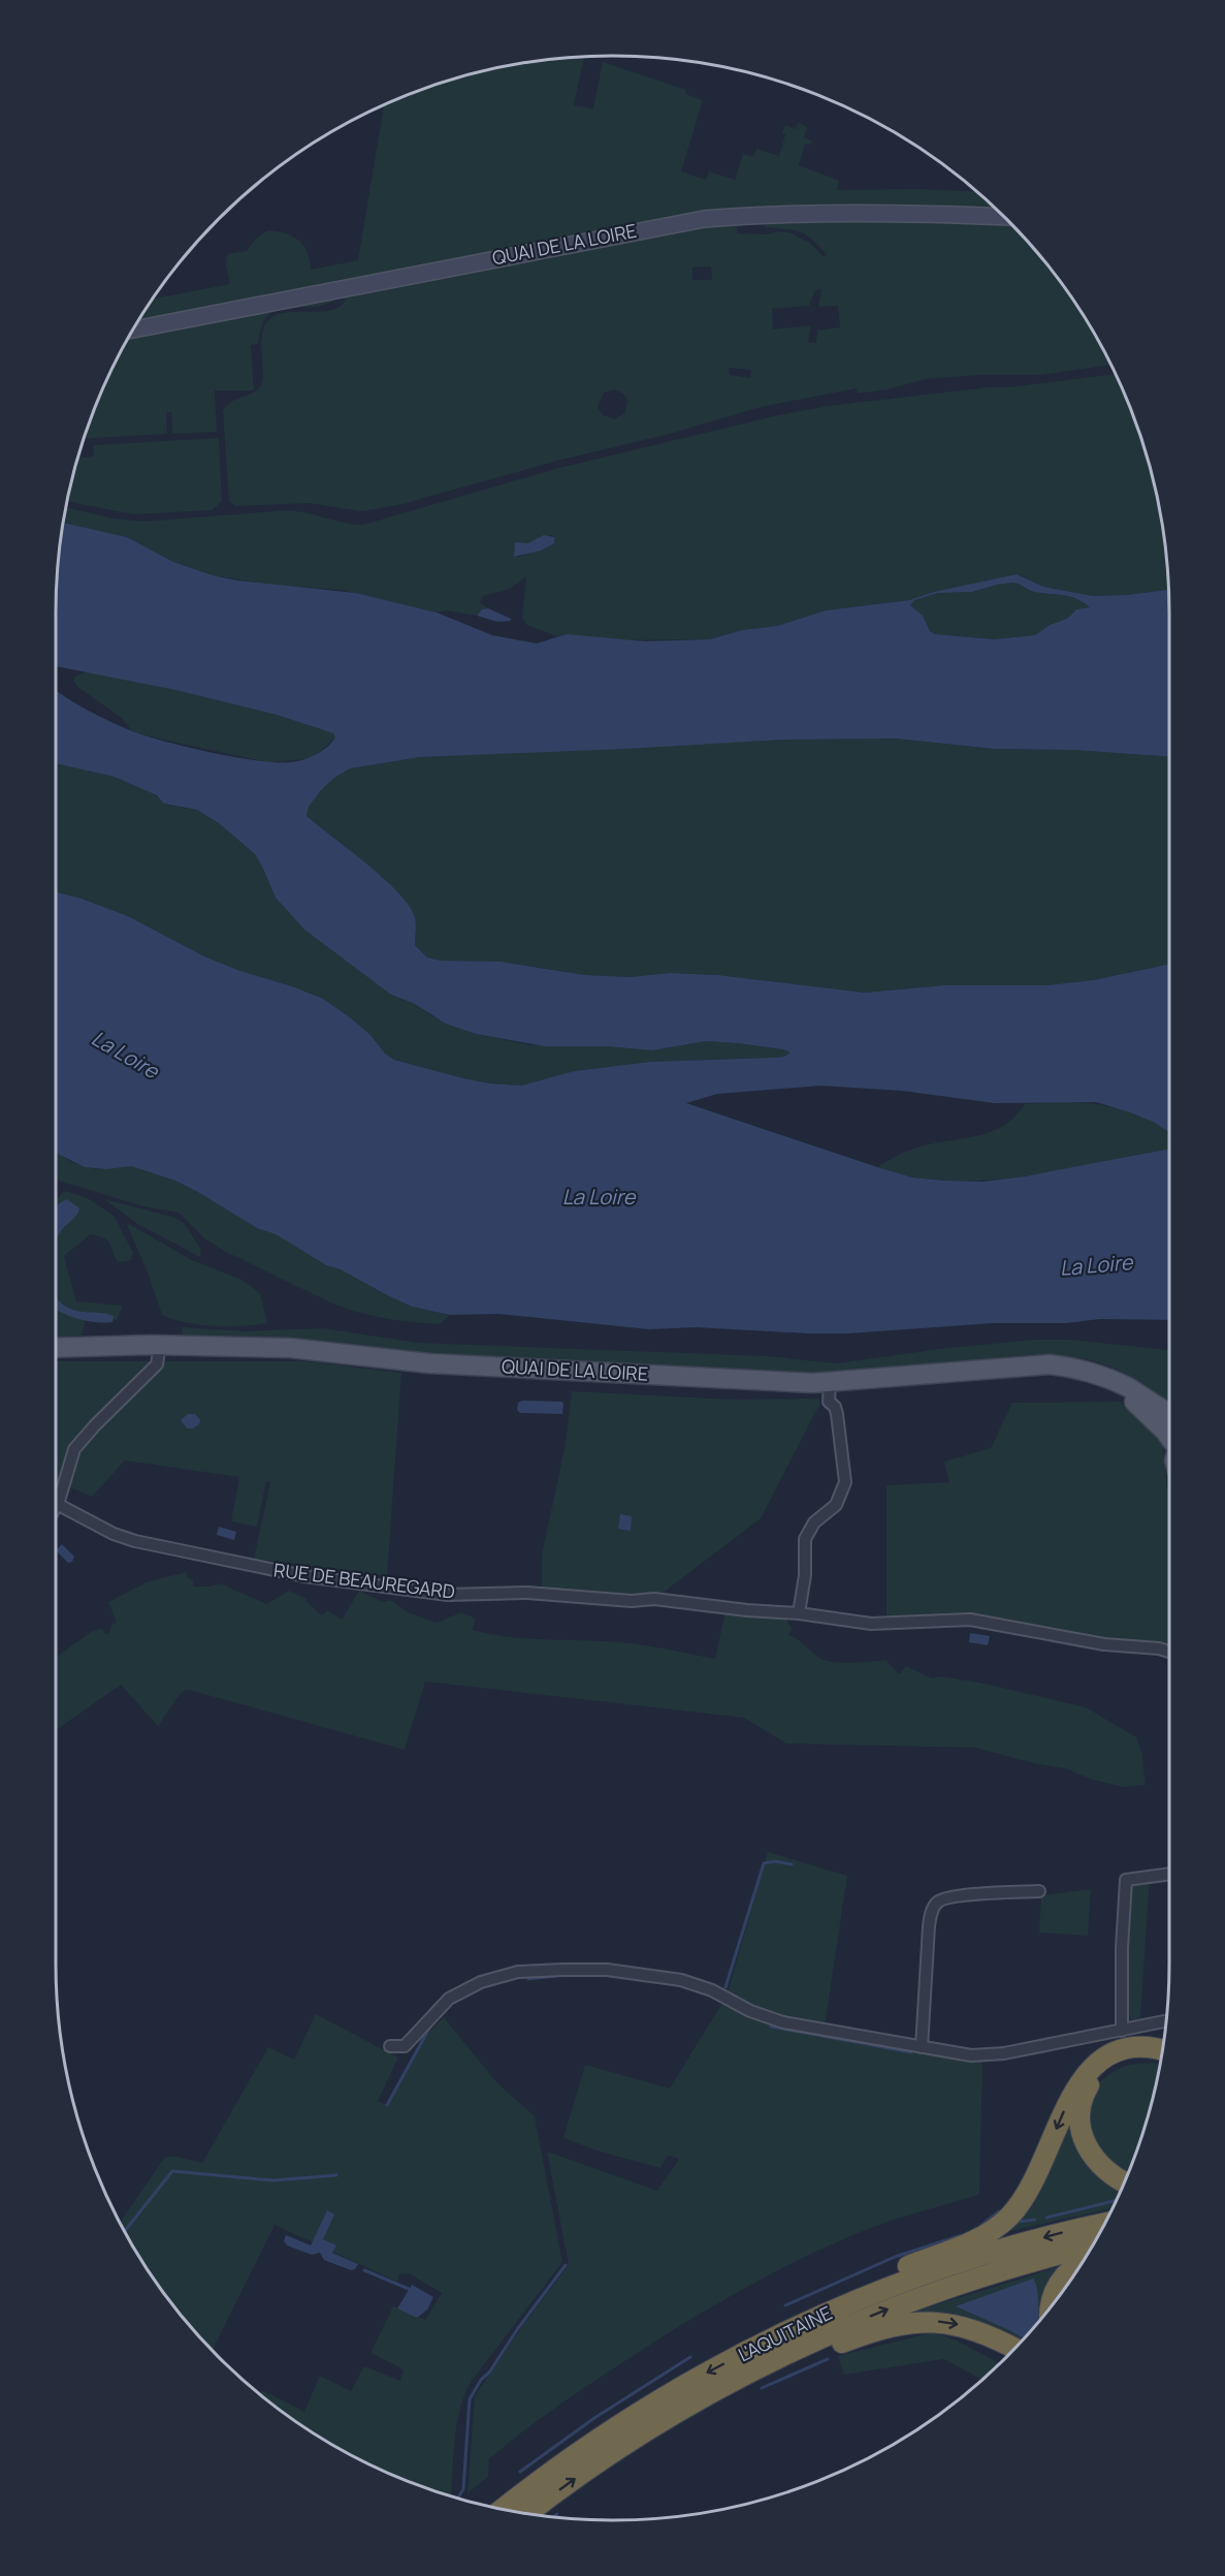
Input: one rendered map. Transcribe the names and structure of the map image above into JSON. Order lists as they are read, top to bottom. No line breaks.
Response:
{"streets":{"highway":["L'AQUITAINE"],"main road":["QUAI DE LA LOIRE"],"street":["RUE DE BEAUREGARD"]},"water":["La Loire"]}
